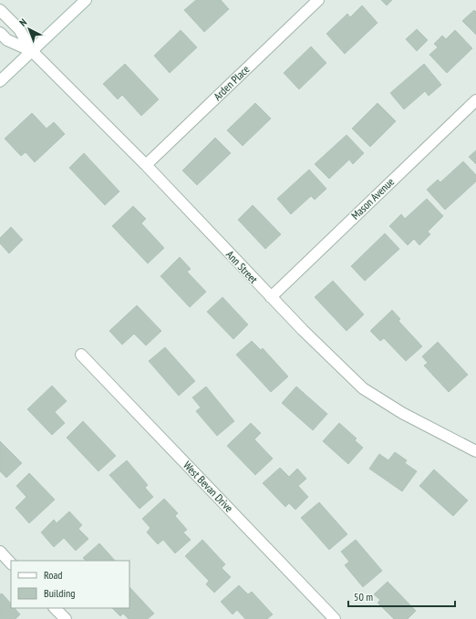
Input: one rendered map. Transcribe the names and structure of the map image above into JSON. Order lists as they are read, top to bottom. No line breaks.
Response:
{"streets":{"street":["Arden Place","Mason Avenue","Ann Street","West Bevan Drive"]},"crossings":[["Arden Place","Ann Street"],["Mason Avenue","Ann Street"]],"legend":["Road","Building"],"scale_bar":"50 m","north":"top left"}
